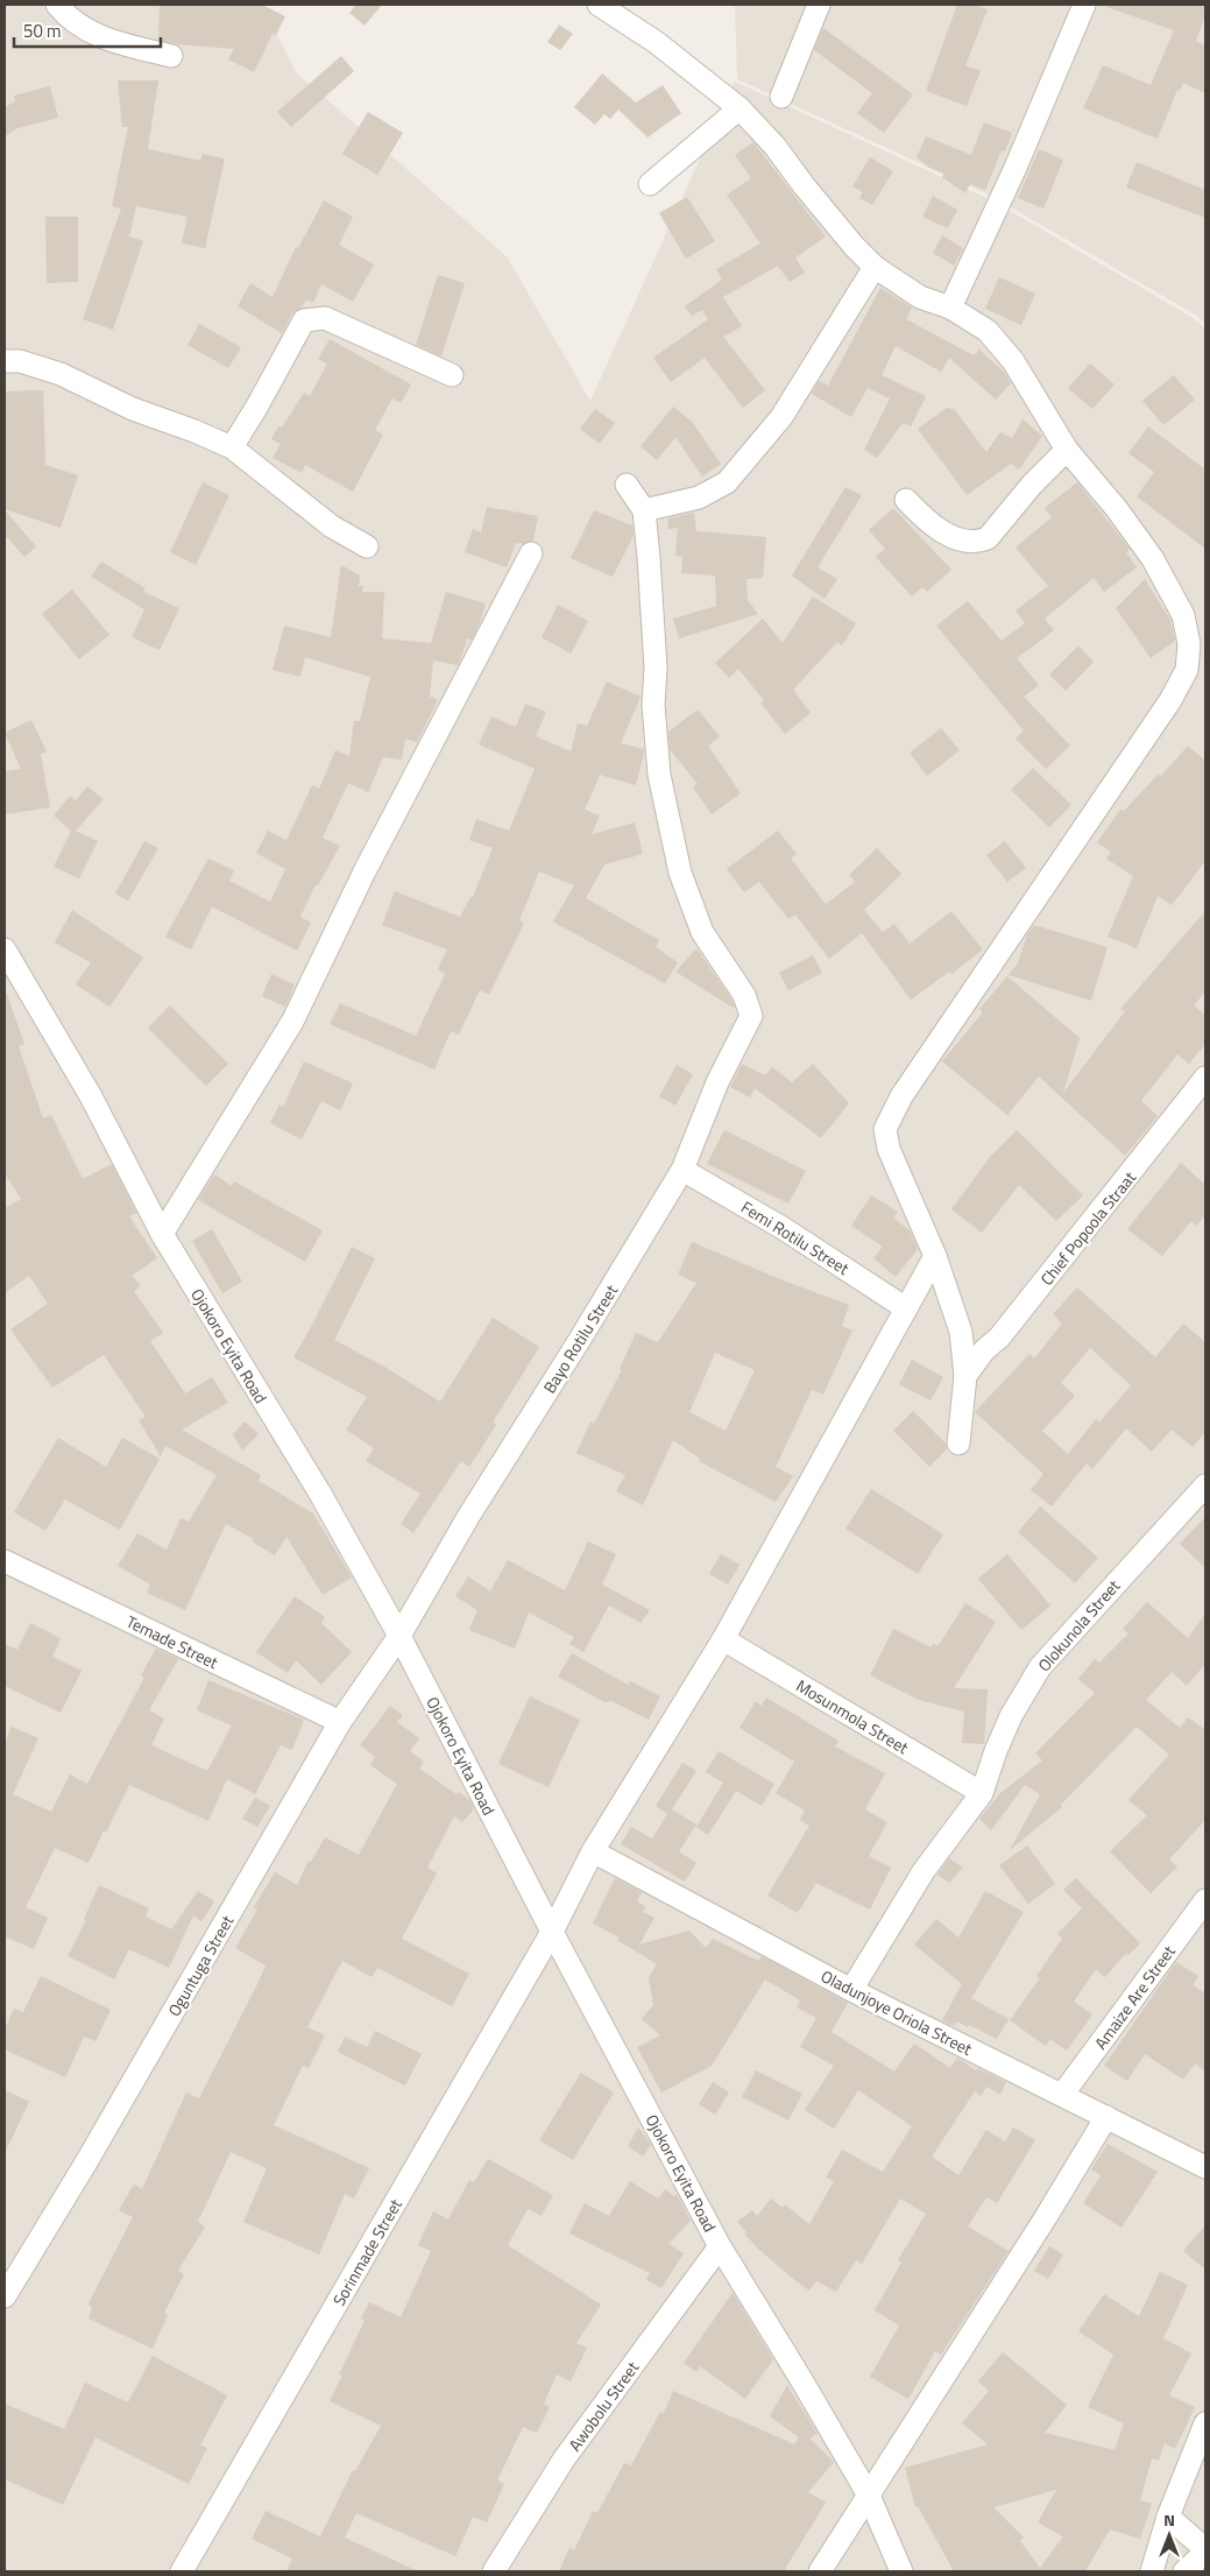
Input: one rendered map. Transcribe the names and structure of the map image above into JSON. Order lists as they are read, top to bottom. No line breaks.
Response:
{"streets":{"street":["Chief Popoola Straat","Femi Rotilu Street","Bayo Rotilu Street","Ojokoro Eyita Road","Olokunola Street","Temade Street","Mosunmola Street","Oguntuga Street","Amaize Are Street","Oladunjoye Oriola Street","Sorinmade Street","Awobolu Street"]},"crossings":[["Chief Popoola Straat","Sorinmade Street"],["Femi Rotilu Street","Bayo Rotilu Street"],["Femi Rotilu Street","Sorinmade Street"],["Bayo Rotilu Street","Ojokoro Eyita Road"],["Bayo Rotilu Street","Oguntuga Street"],["Ojokoro Eyita Road","Oguntuga Street"],["Ojokoro Eyita Road","Sorinmade Street"],["Ojokoro Eyita Road","Awobolu Street"],["Olokunola Street","Mosunmola Street"],["Olokunola Street","Oladunjoye Oriola Street"],["Temade Street","Oguntuga Street"],["Mosunmola Street","Sorinmade Street"],["Amaize Are Street","Oladunjoye Oriola Street"],["Oladunjoye Oriola Street","Sorinmade Street"]],"scale_bar":"50 m","north":"top"}
